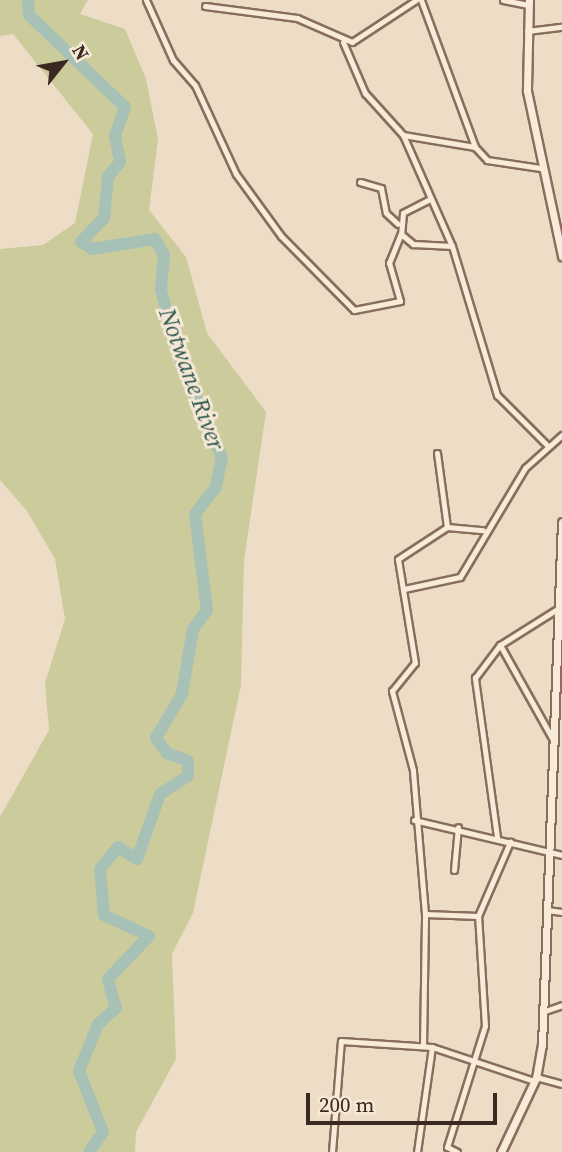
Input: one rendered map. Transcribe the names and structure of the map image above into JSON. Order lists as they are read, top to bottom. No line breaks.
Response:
{"water":["Notwane River"],"scale_bar":"200 m","north":"top right"}
